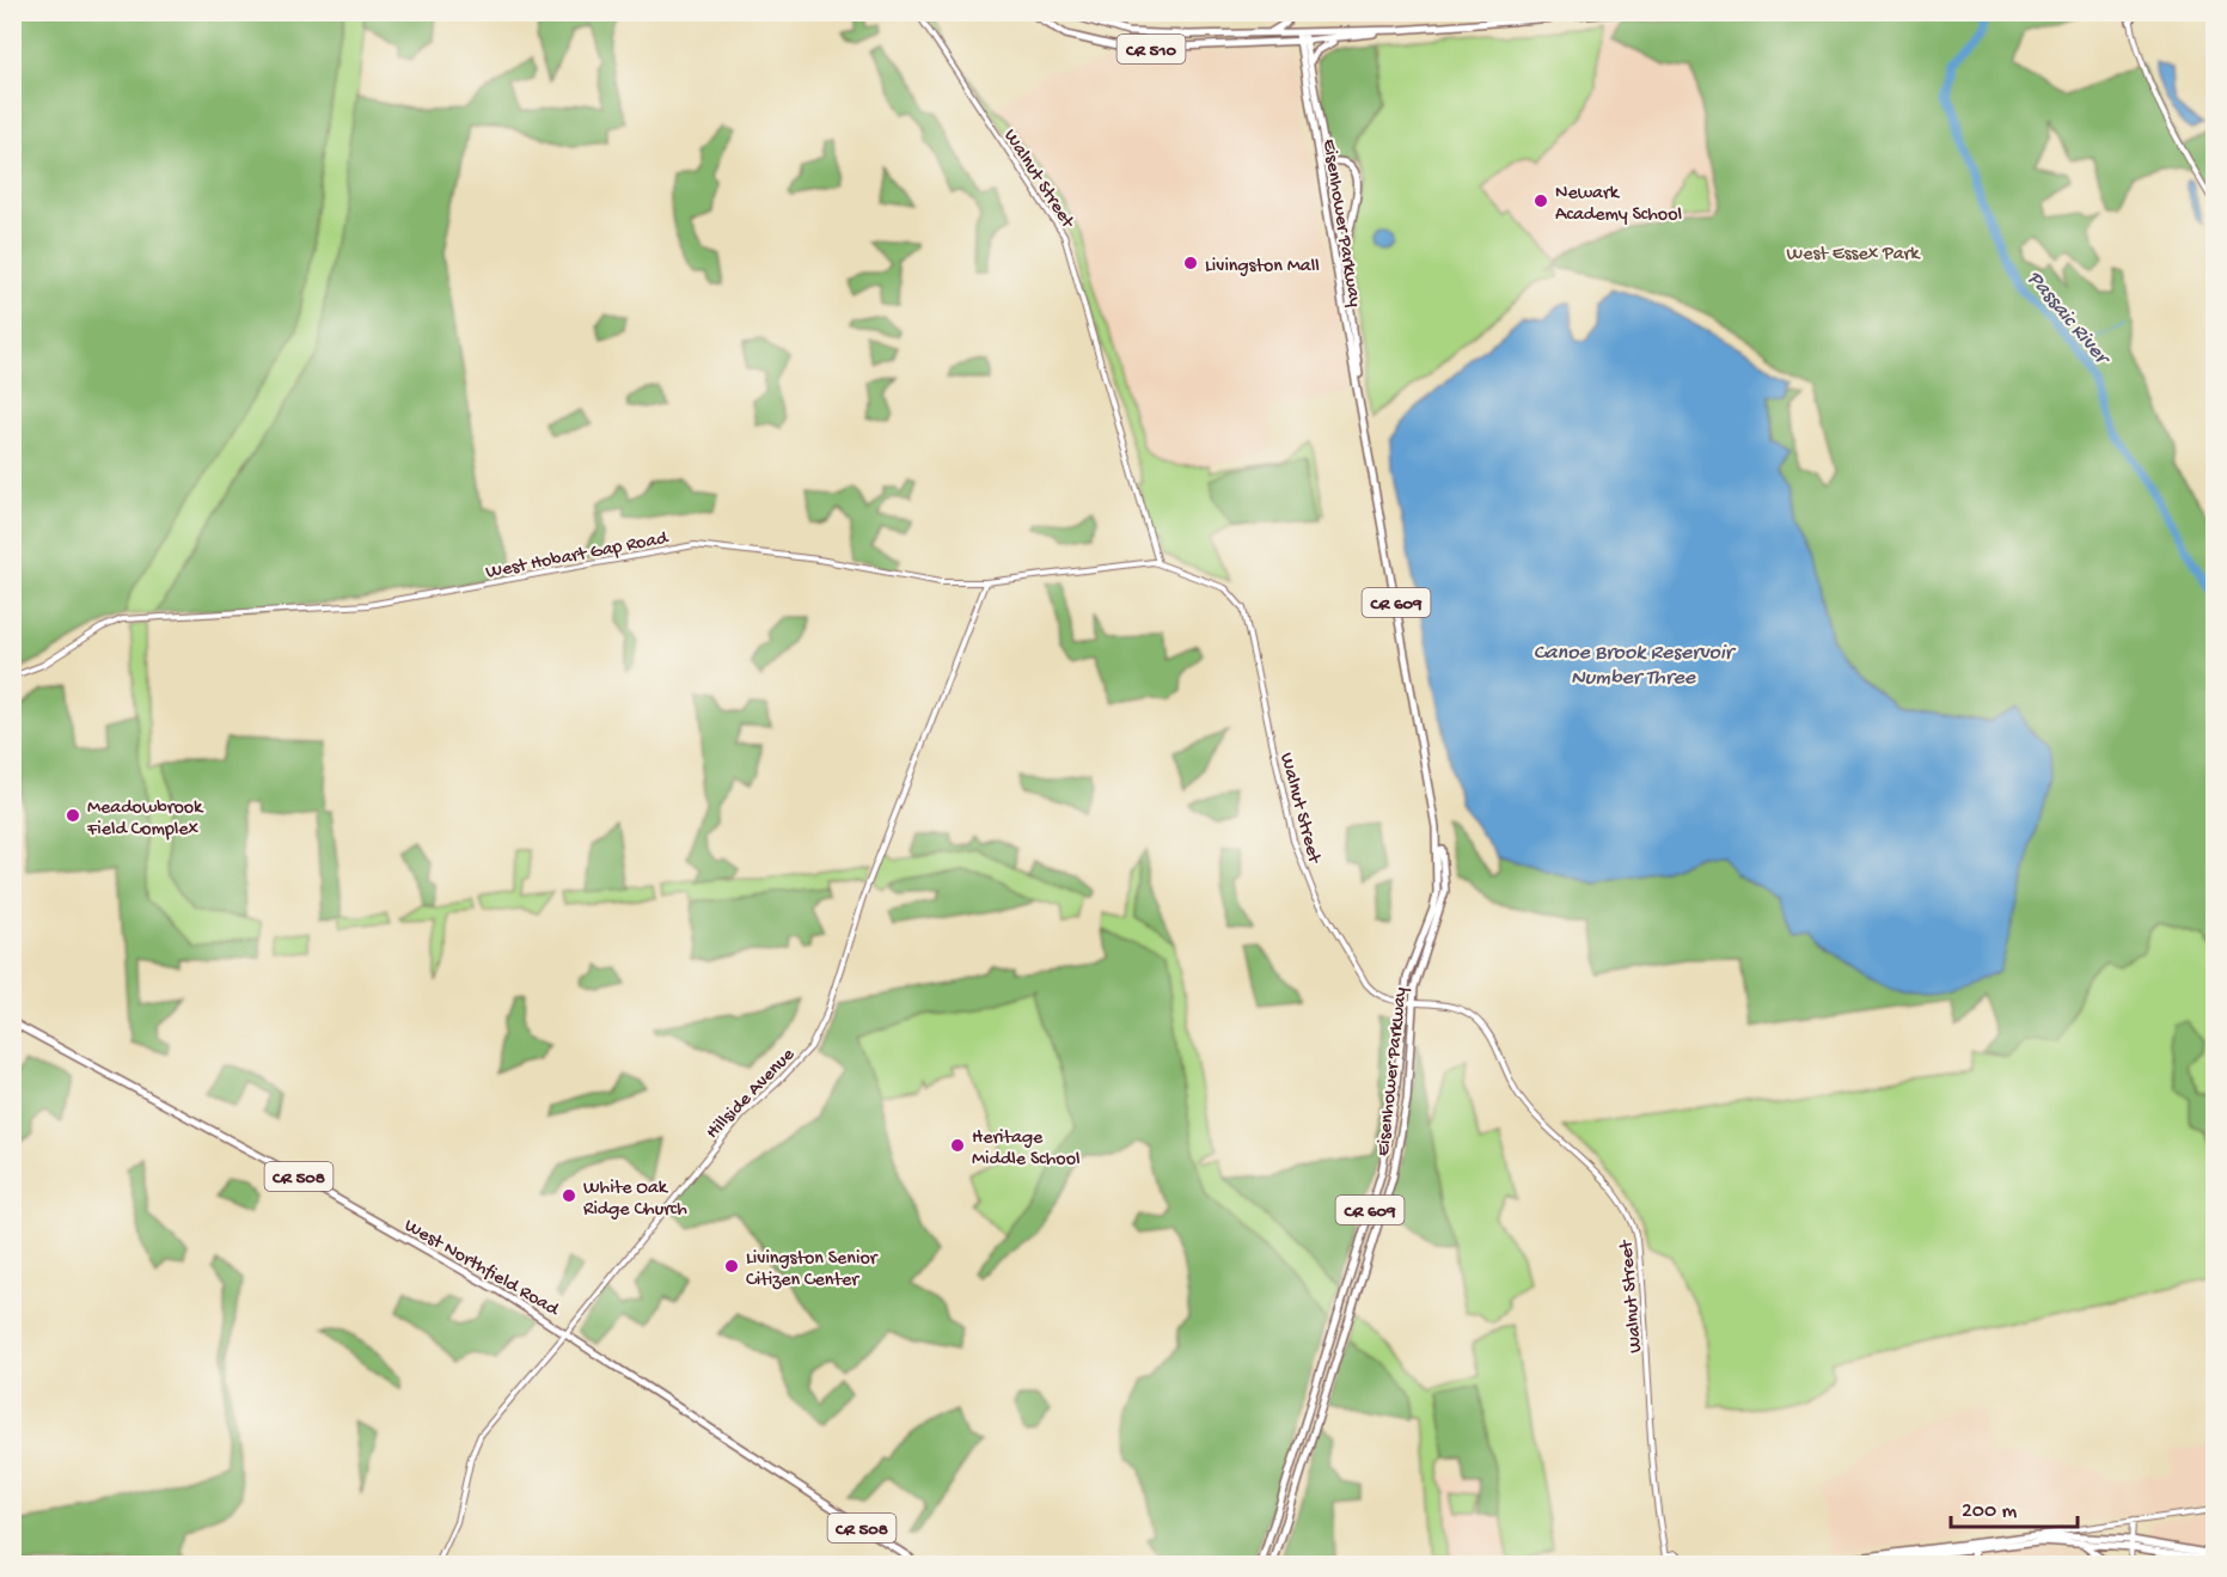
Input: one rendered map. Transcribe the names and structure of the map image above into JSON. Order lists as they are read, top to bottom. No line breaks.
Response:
{"streets":{"main road":["CR 510","Eisenhower Parkway","CR 609","CR 508","West Northfield Road"],"street":["Walnut Street","West Hobart Gap Road","Hillside Avenue"]},"crossings":[["CR 510","Eisenhower Parkway"],["Walnut Street","Eisenhower Parkway"],["Walnut Street","West Hobart Gap Road"],["West Hobart Gap Road","Hillside Avenue"],["Hillside Avenue","West Northfield Road"]],"water":["Passaic River","Canoe Brook Reservoir Number Three"],"parks":["West Essex Park"],"places":["Newark Academy School","Livingston Mall","Meadowbrook Field Complex","Heritage Middle School","White Oak Ridge Church","Livingston Senior Citizen Center"],"scale_bar":"200 m"}
